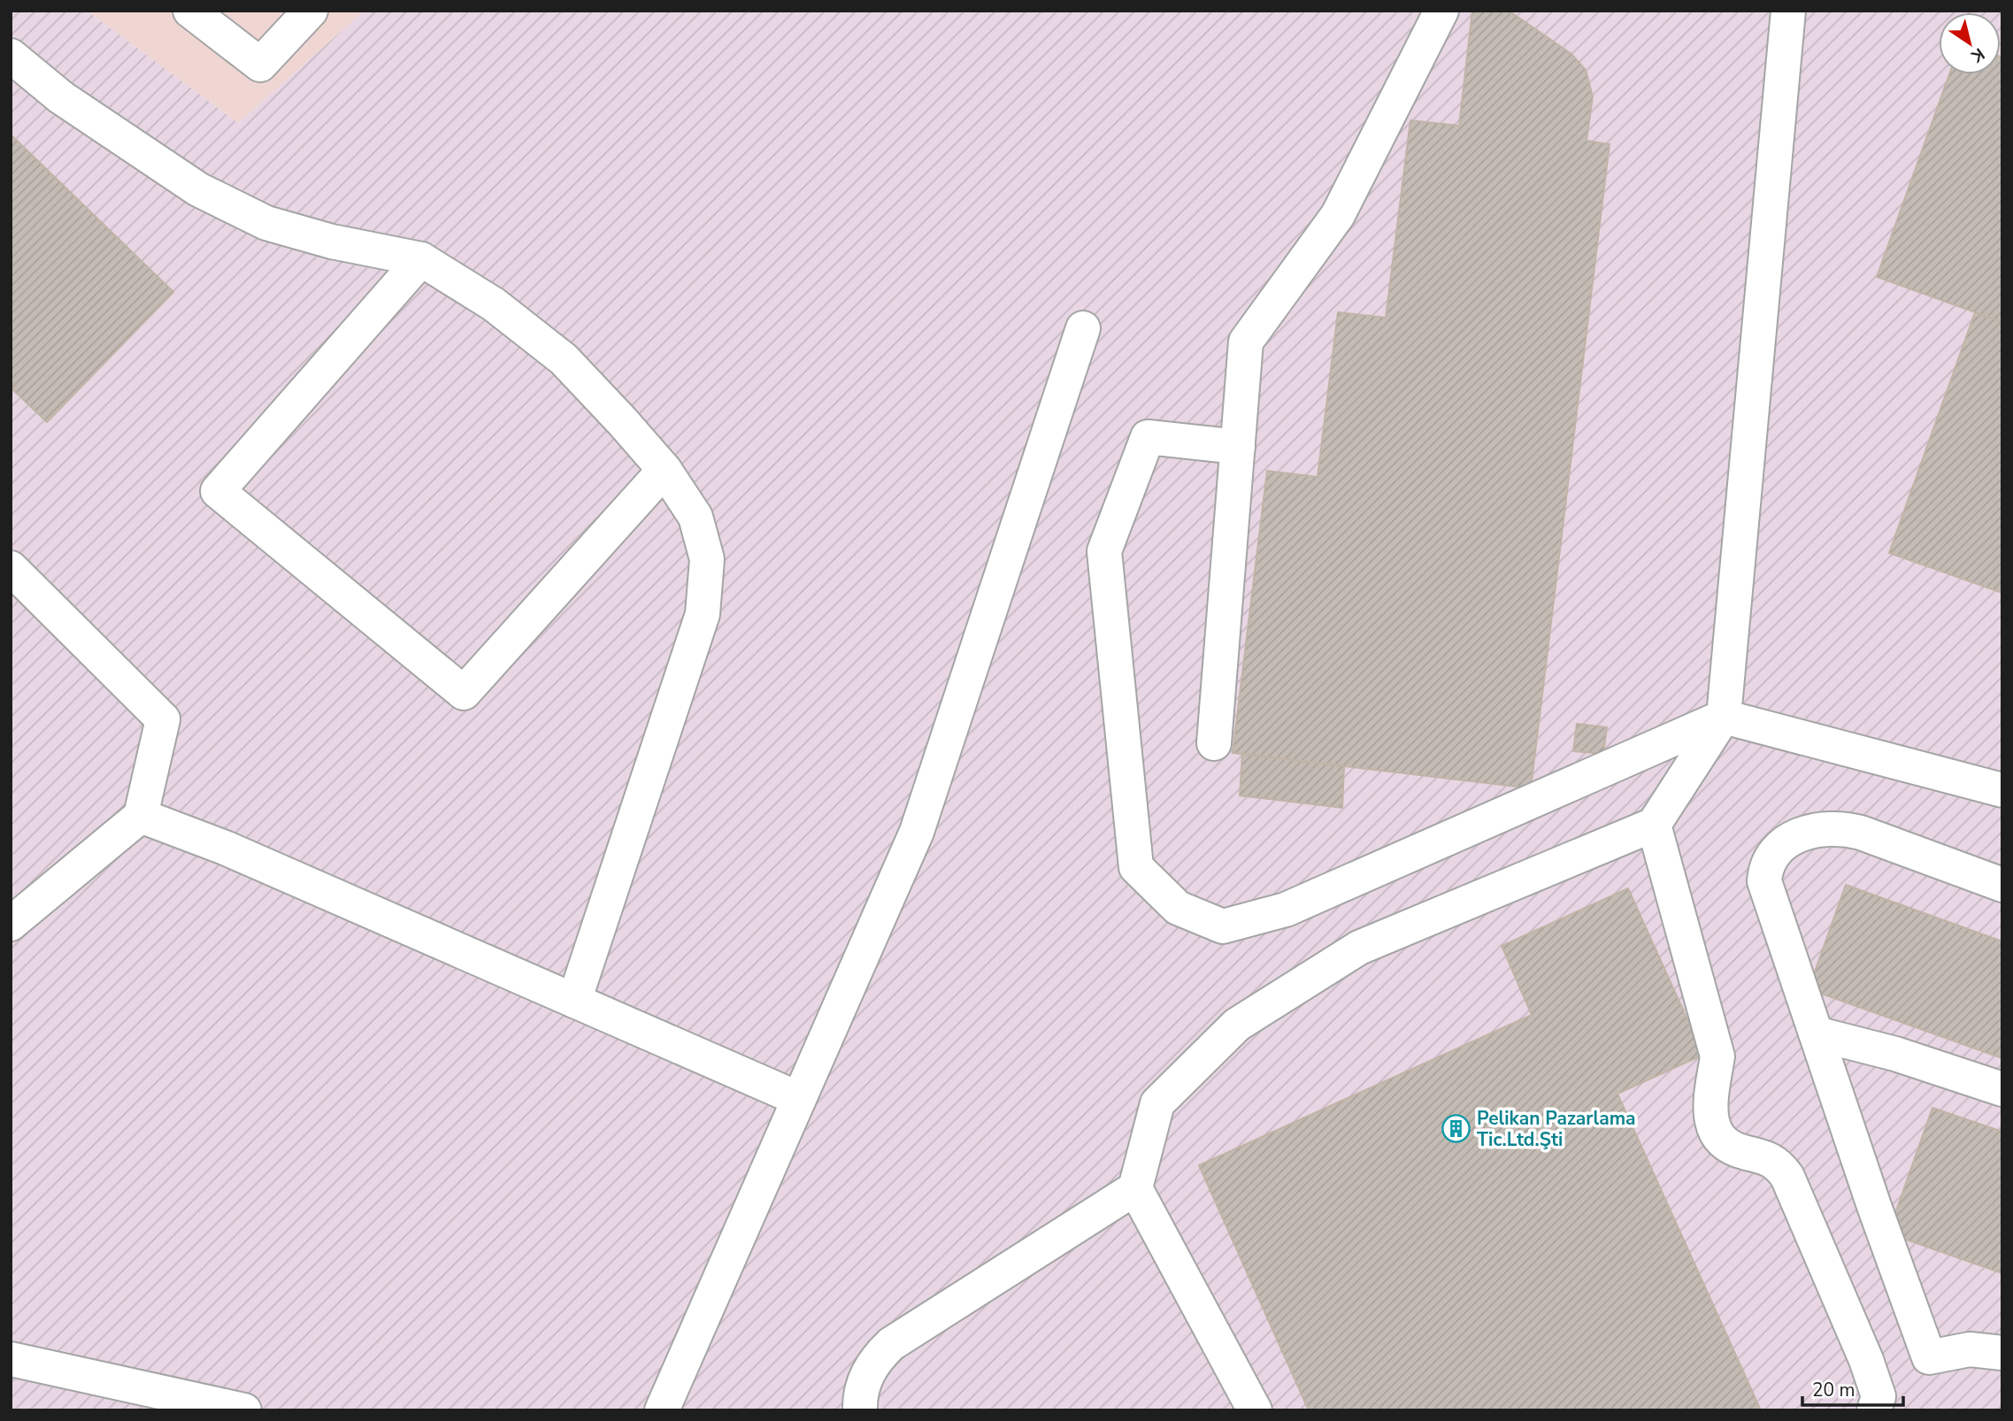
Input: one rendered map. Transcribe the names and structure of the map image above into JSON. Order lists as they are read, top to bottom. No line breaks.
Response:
{"places":{"building":["Pelikan Pazarlama Tic.Ltd.Şti"]},"scale_bar":"20 m","north":"bottom right"}
